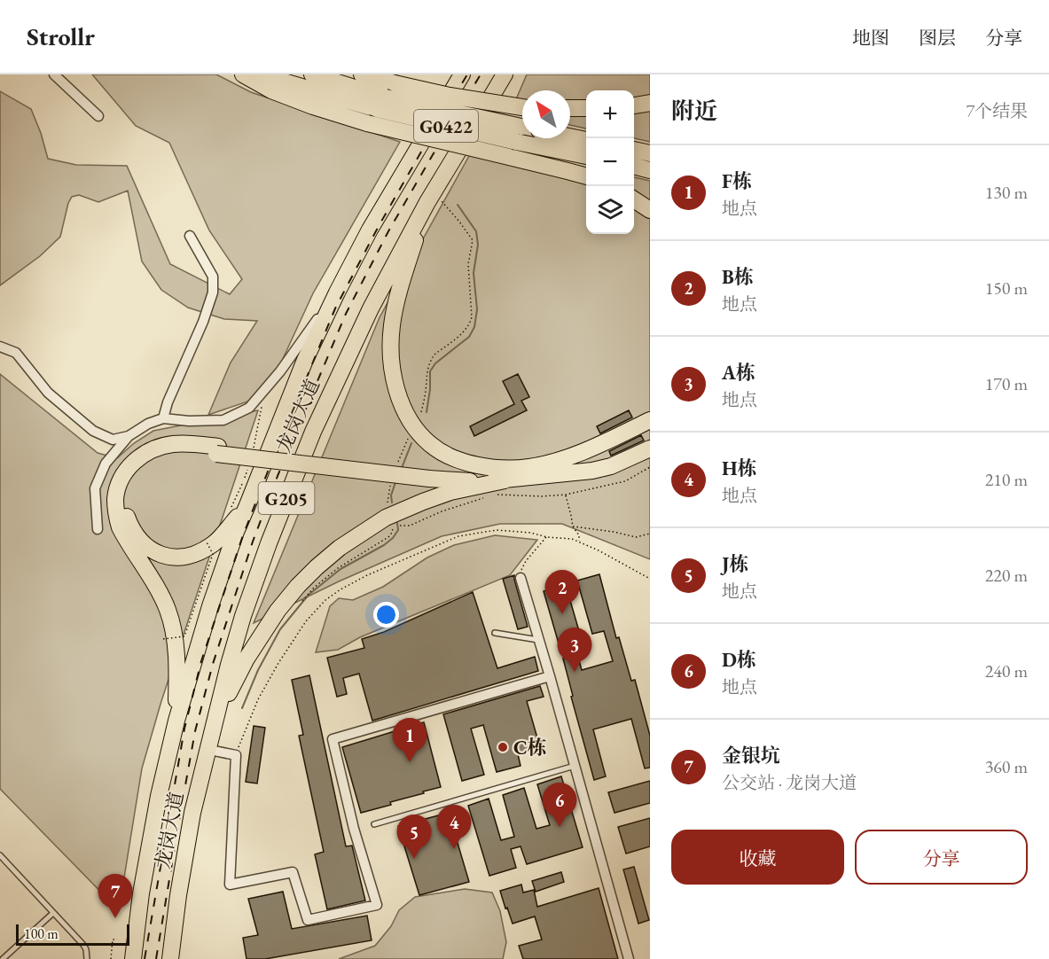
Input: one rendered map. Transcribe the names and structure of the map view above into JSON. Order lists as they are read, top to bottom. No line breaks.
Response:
{"streets":{"highway":["G0422","龙岗大道","G205"]},"places":["C栋"],"scale_bar":"100 m","north":"top left","page":{"header":"Strollr","nav":["地图","图层","分享"],"heading":["附近","7个结果"],"map_buttons":["+","−"],"list":[{"mark":"1","name":"F栋","note":"地点","value":"130 m"},{"mark":"2","name":"B栋","note":"地点","value":"150 m"},{"mark":"3","name":"A栋","note":"地点","value":"170 m"},{"mark":"4","name":"H栋","note":"地点","value":"210 m"},{"mark":"5","name":"J栋","note":"地点","value":"220 m"},{"mark":"6","name":"D栋","note":"地点","value":"240 m"},{"mark":"7","name":"金银坑","note":"公交站 · 龙岗大道","value":"360 m"}],"pins":["2","3","1","6","4","5","7"],"buttons":["收藏","分享"],"scale":"100 m"}}
